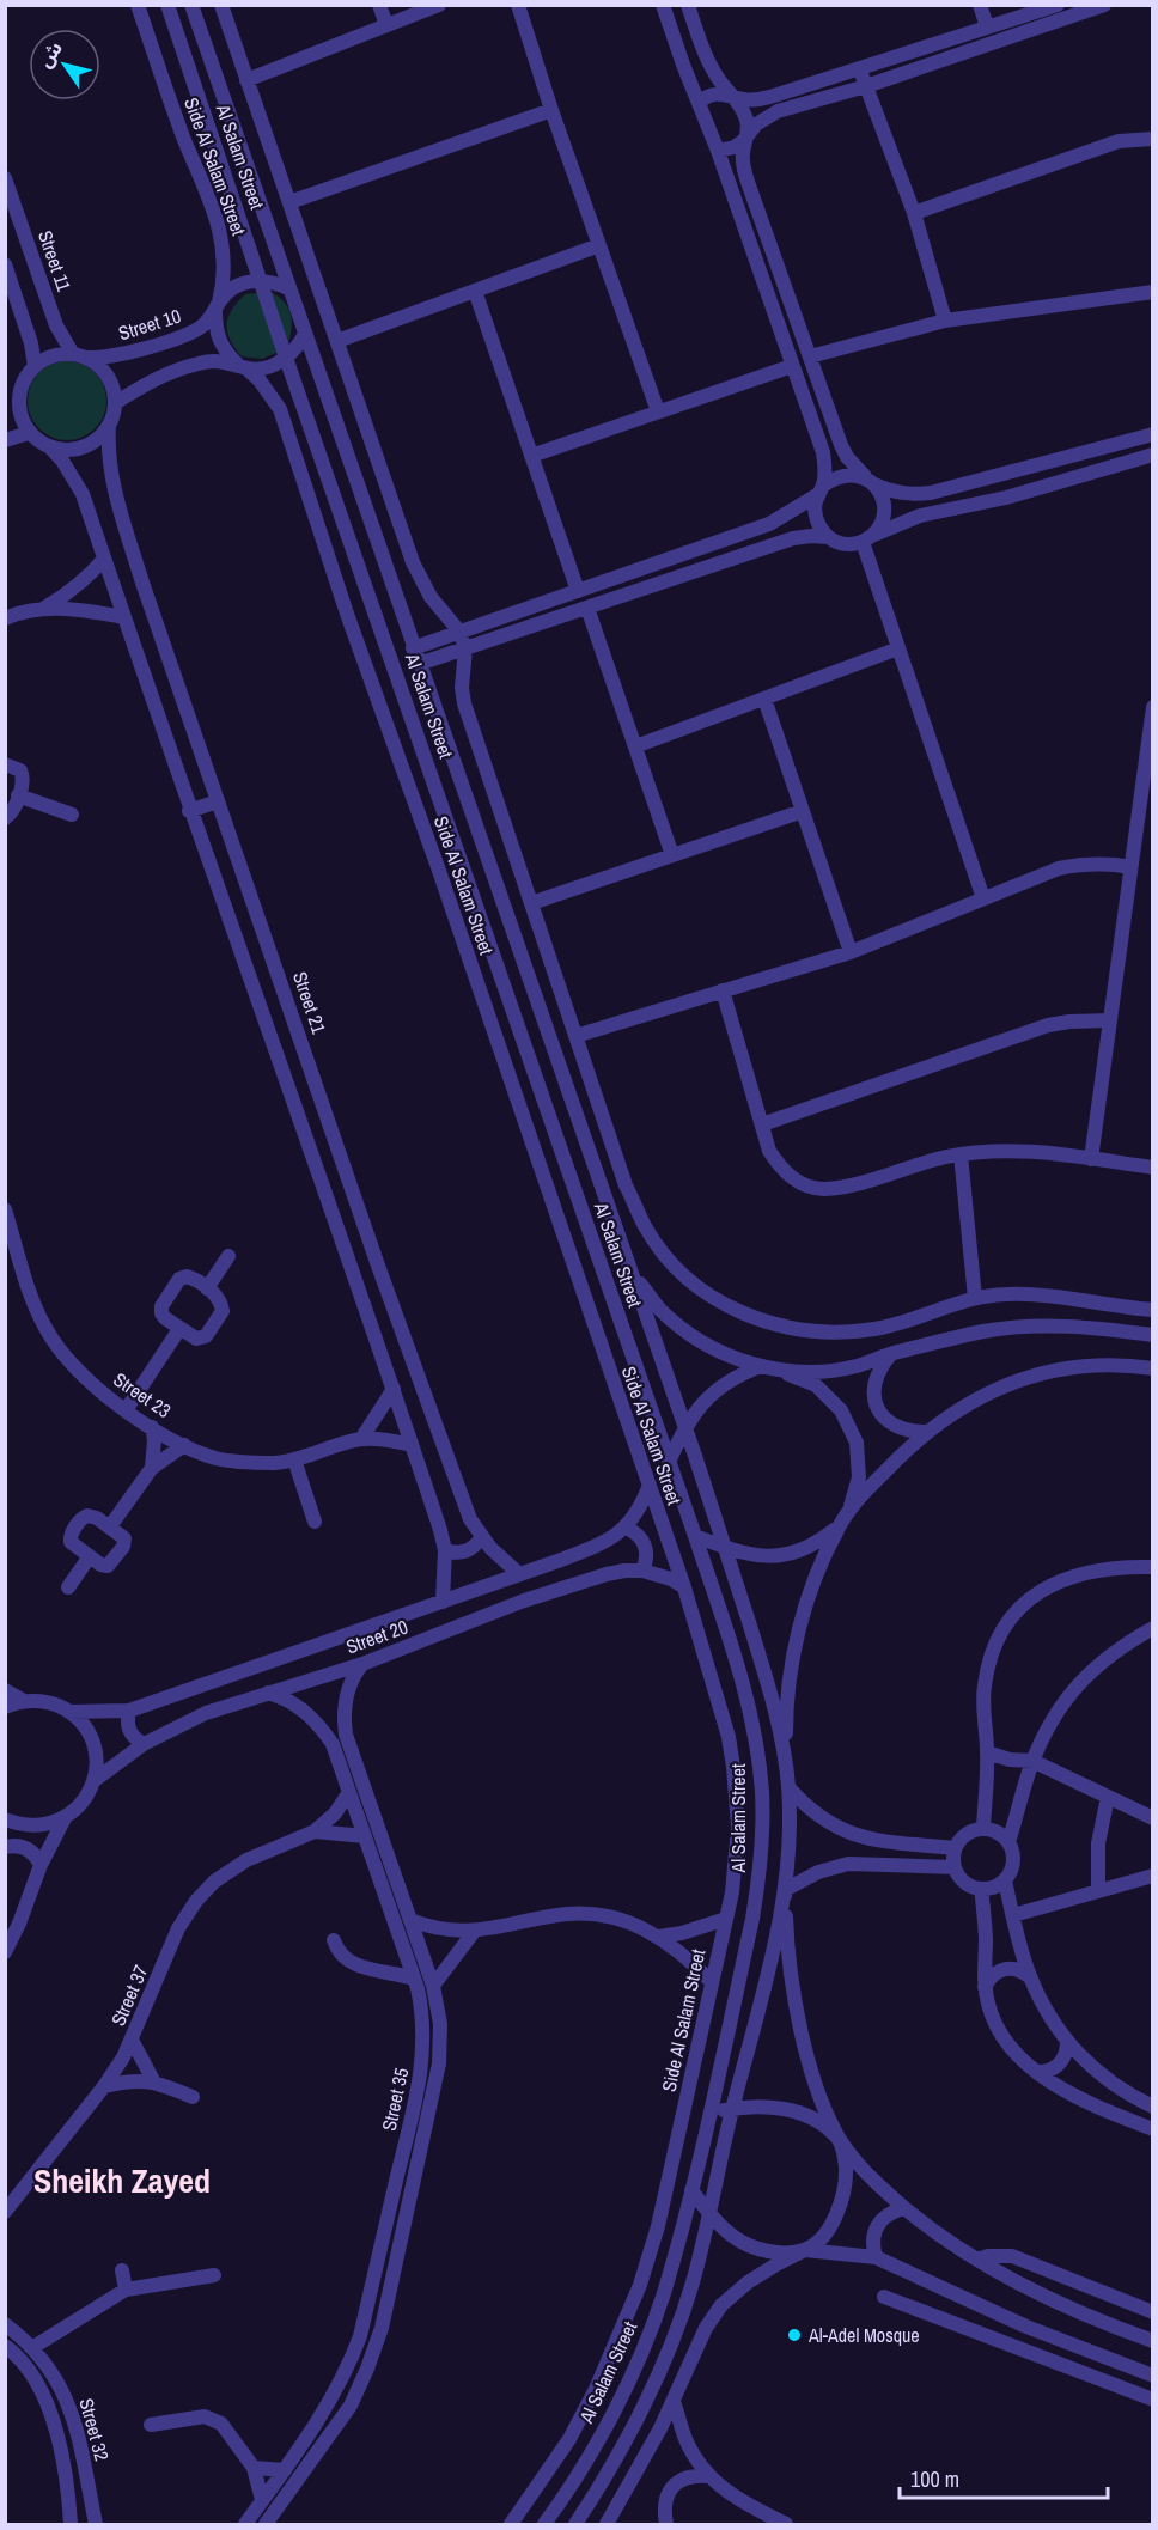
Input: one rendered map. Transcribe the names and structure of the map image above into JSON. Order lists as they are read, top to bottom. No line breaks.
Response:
{"streets":{"street":["Al Salam Street","Side Al Salam Street","Street 11","Street 10","Street 21","Street 23","Street 20","Street 37","Street 35","Street 32"]},"crossings":[["Al Salam Street","Street 10"],["Side Al Salam Street","Street 10"],["Side Al Salam Street","Street 20"],["Street 11","Street 10"],["Street 11","Street 21"],["Street 10","Street 21"],["Street 21","Street 20"],["Street 20","Street 35"],["Street 37","Street 35"]],"districts":["Sheikh Zayed"],"places":["Al-Adel Mosque"],"scale_bar":"100 m","north":"top left"}
